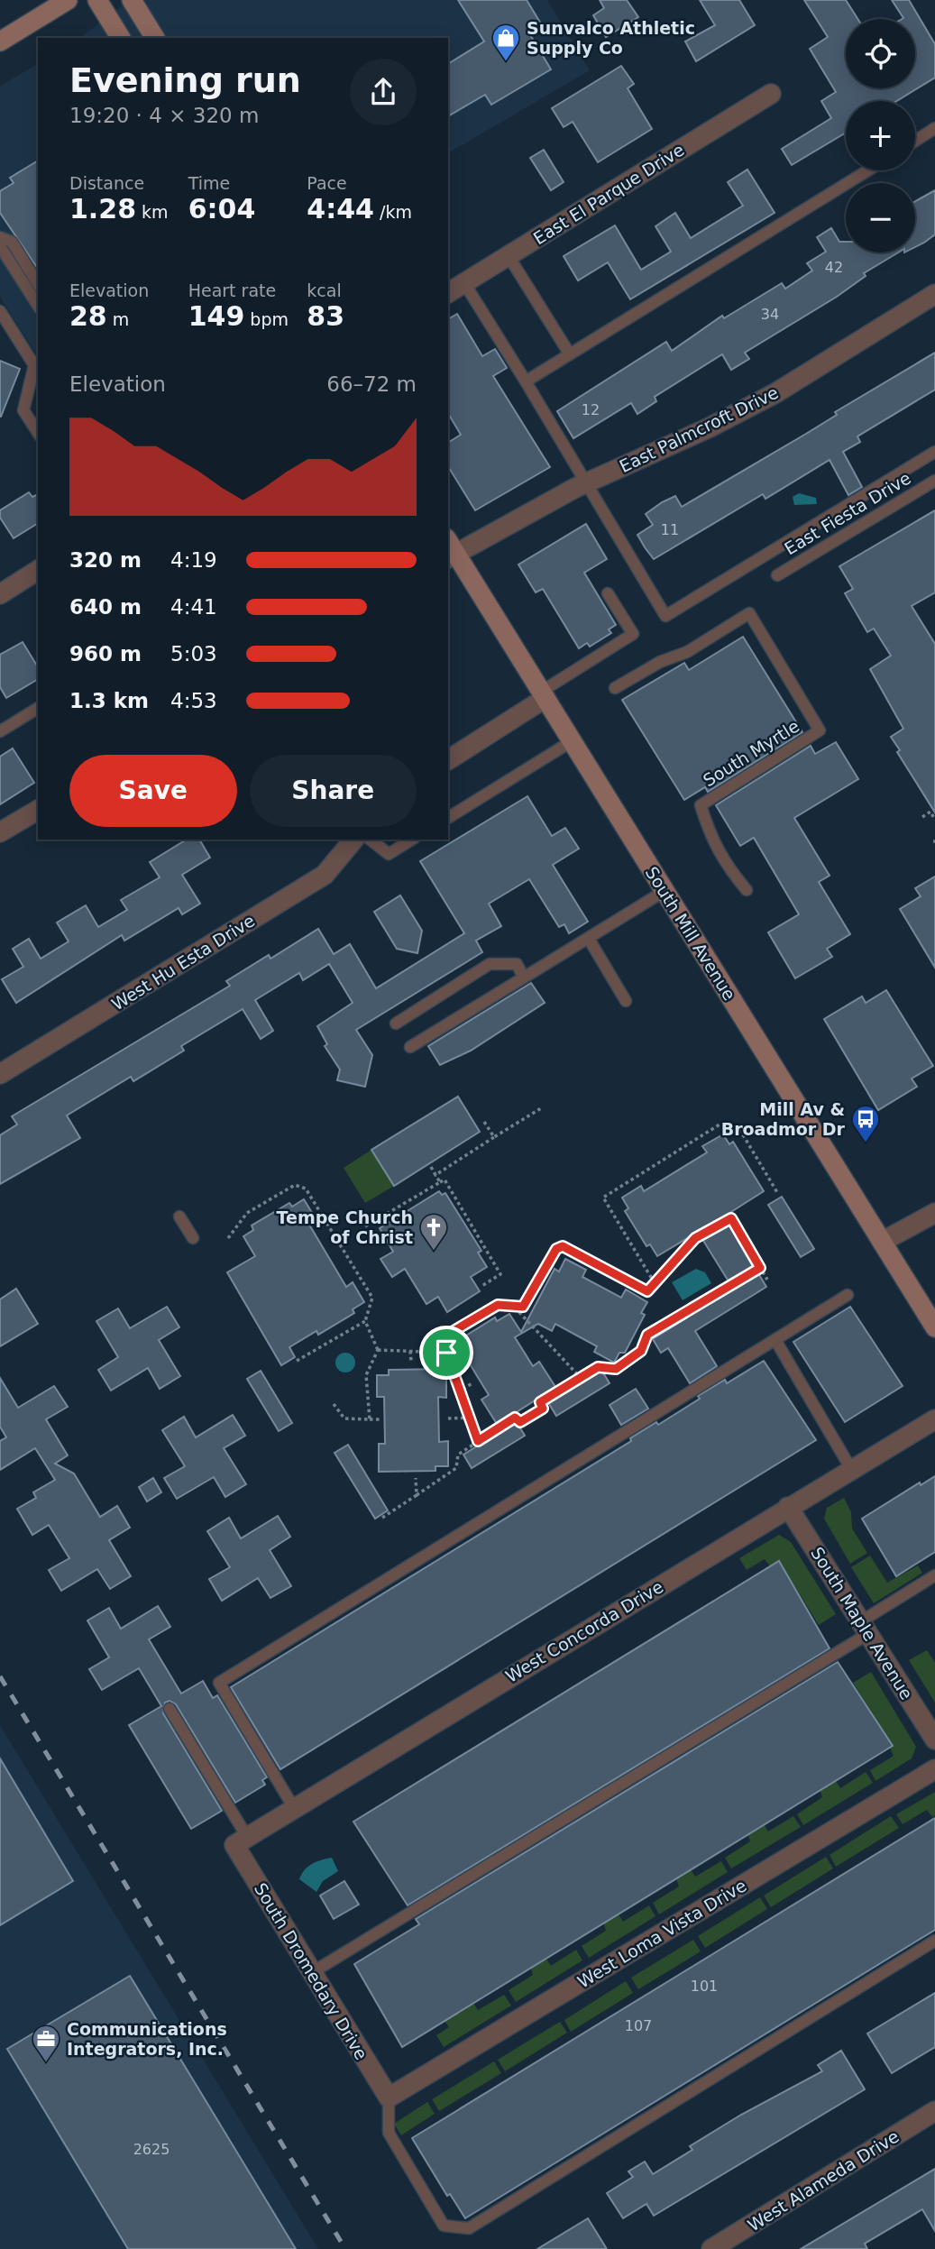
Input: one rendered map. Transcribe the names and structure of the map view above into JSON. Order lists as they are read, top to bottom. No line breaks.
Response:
{"streets":{"main road":["South Mill Avenue"],"street":["East El Parque Drive","East Palmcroft Drive","West Hu Esta Drive","South Maple Avenue","West Concorda Drive","West Loma Vista Drive","South Dromedary Drive","West Alameda Drive"],"lane":["East Fiesta Drive","South Myrtle"]},"crossings":[["East Palmcroft Drive","South Mill Avenue"],["South Maple Avenue","West Concorda Drive"],["West Concorda Drive","South Dromedary Drive"],["West Loma Vista Drive","South Dromedary Drive"]],"places":{"shop":["Sunvalco Athletic Supply Co"],"bus stop":["Mill Av & Broadmor Dr"],"church":["Tempe Church of Christ"],"office":["Communications Integrators, Inc."]},"house_numbers":["42","34","12","11","101","107","2625"],"page":{"map_buttons":["+","−"],"heading":["Evening run","19:20 · 4 × 320 m"],"stats":[["Distance","1.28 km"],["Time","6:04"],["Pace","4:44 /km"],["Elevation","28 m"],["Heart rate","149 bpm"],["kcal","83"]],"chart":["Elevation","66–72 m"],"list":[{"name":"320 m","note":"4:19"},{"name":"640 m","note":"4:41"},{"name":"960 m","note":"5:03"},{"name":"1.3 km","note":"4:53"}],"buttons":["Save","Share"]}}
